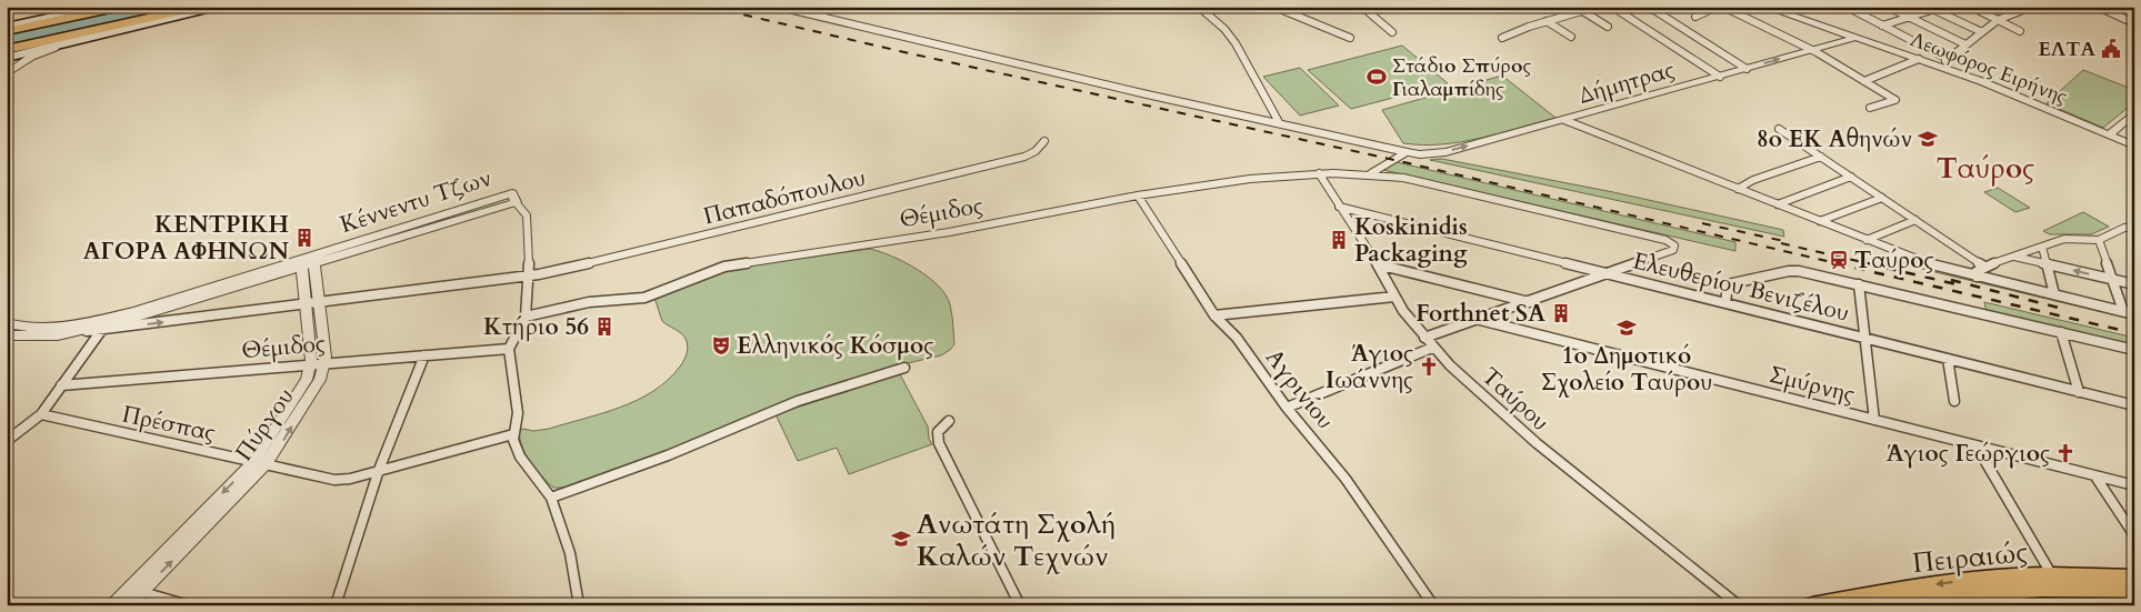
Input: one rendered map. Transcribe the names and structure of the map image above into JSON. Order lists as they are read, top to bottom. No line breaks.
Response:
{"streets":{"main road":["Πειραιώς"],"street":["Λεωφόρος Ειρήνης","Δήμητρας","Παπαδόπουλου","Κέννεντυ Τζων","Θέμιδος","Ελευθερίου Βενιζέλου","Σμύρνης","Αγρινίου","Ταύρου","Πρέσπας","Πύργου"]},"crossings":[["Λεωφόρος Ειρήνης","Δήμητρας"],["Παπαδόπουλου","Κέννεντυ Τζων"],["Παπαδόπουλου","Πύργου"],["Κέννεντυ Τζων","Πύργου"],["Θέμιδος","Ελευθερίου Βενιζέλου"],["Θέμιδος","Αγρινίου"],["Θέμιδος","Ταύρου"],["Θέμιδος","Πύργου"],["Ελευθερίου Βενιζέλου","Ταύρου"],["Πρέσπας","Πύργου"]],"one_way":["Δήμητρας"],"districts":["Ταύρος"],"places":{"public building":["ΕΛΤΑ"],"sports":["Στάδιο Σπύρος Γιαλαμπίδης"],"school or university":["8ο ΕΚ Αθηνών","1ο Δημοτικό Σχολείο Ταύρου","Ανωτάτη Σχολή Καλών Τεχνών"],"building":["ΚΕΝΤΡΙΚΗ ΑΓΟΡΑ ΑΦΗΝΩΝ","Koskinidis Packaging","Forthnet SA","Κτήριο 56"],"station":["Ταύρος"],"theatre":["Ελληνικός Κόσμος"],"church":["Άγιος Ιωάννης","Άγιος Γεώργιος"]}}
